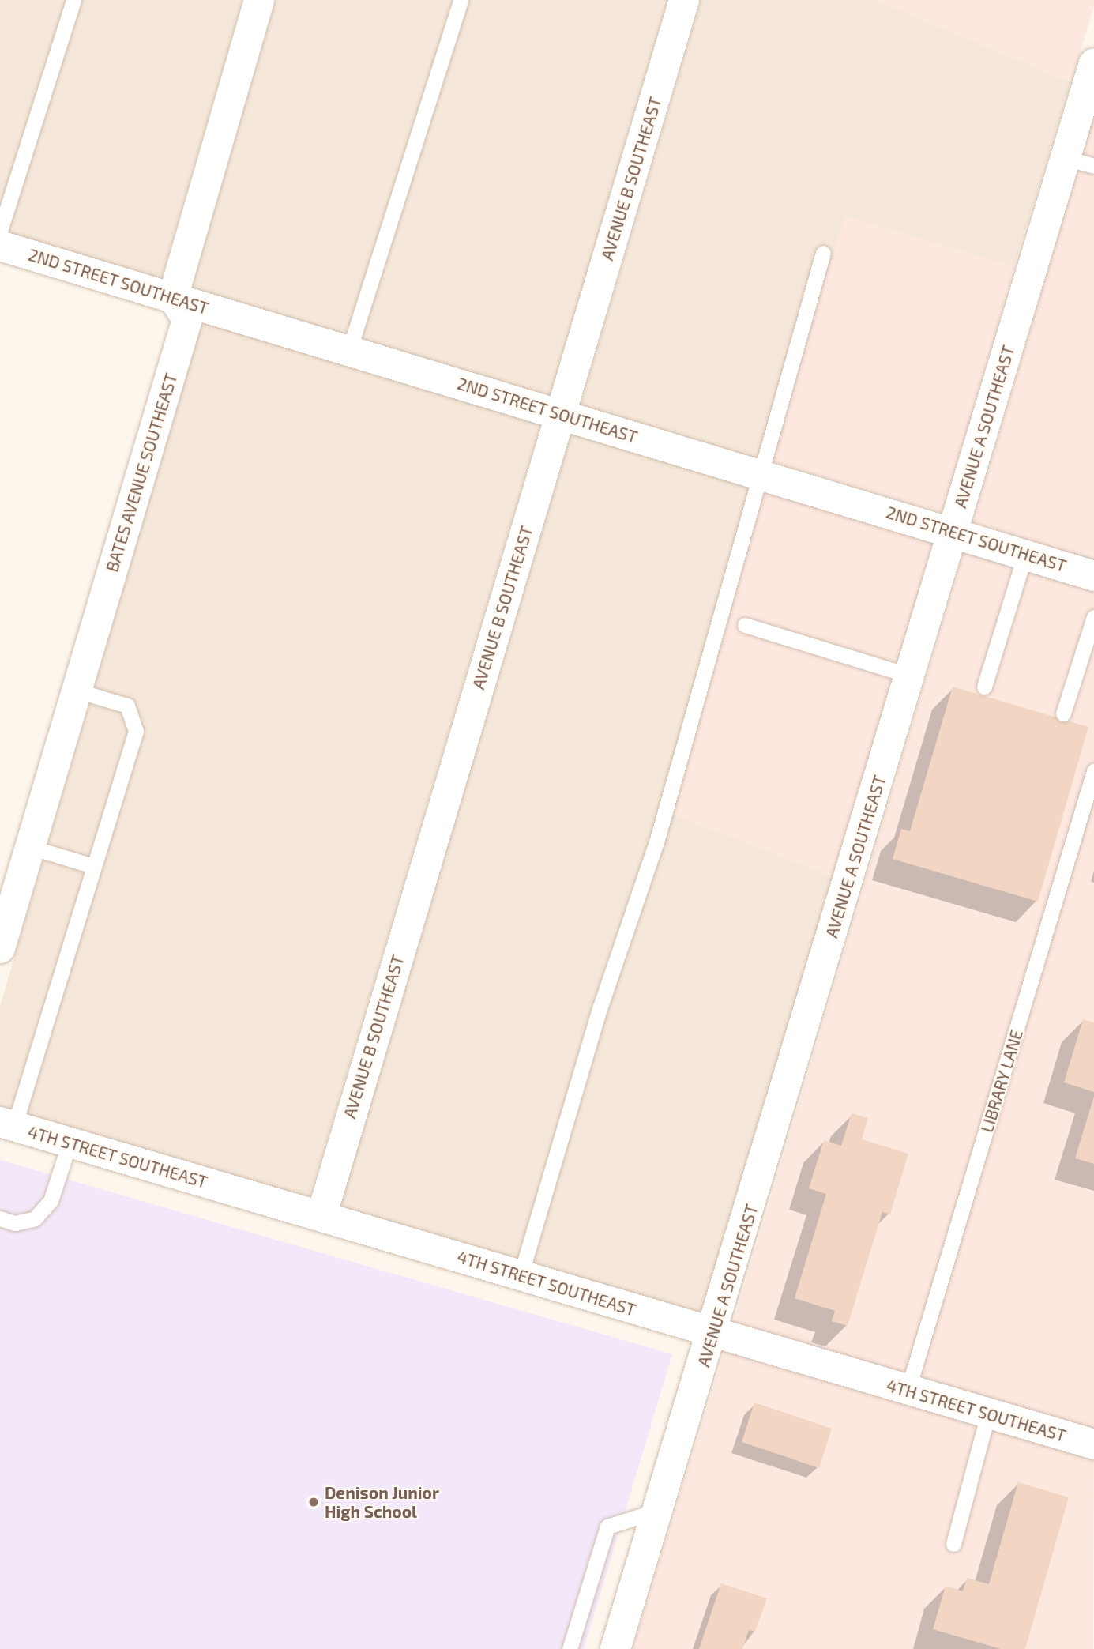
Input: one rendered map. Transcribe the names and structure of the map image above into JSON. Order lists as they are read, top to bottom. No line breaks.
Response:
{"streets":{"street":["AVENUE B SOUTHEAST","2ND STREET SOUTHEAST","AVENUE A SOUTHEAST","BATES AVENUE SOUTHEAST","4TH STREET SOUTHEAST"],"lane":["LIBRARY LANE"]},"crossings":[["AVENUE B SOUTHEAST","2ND STREET SOUTHEAST"],["AVENUE B SOUTHEAST","4TH STREET SOUTHEAST"],["2ND STREET SOUTHEAST","AVENUE A SOUTHEAST"],["2ND STREET SOUTHEAST","BATES AVENUE SOUTHEAST"],["AVENUE A SOUTHEAST","4TH STREET SOUTHEAST"],["LIBRARY LANE","4TH STREET SOUTHEAST"]],"places":["Denison Junior High School"]}
